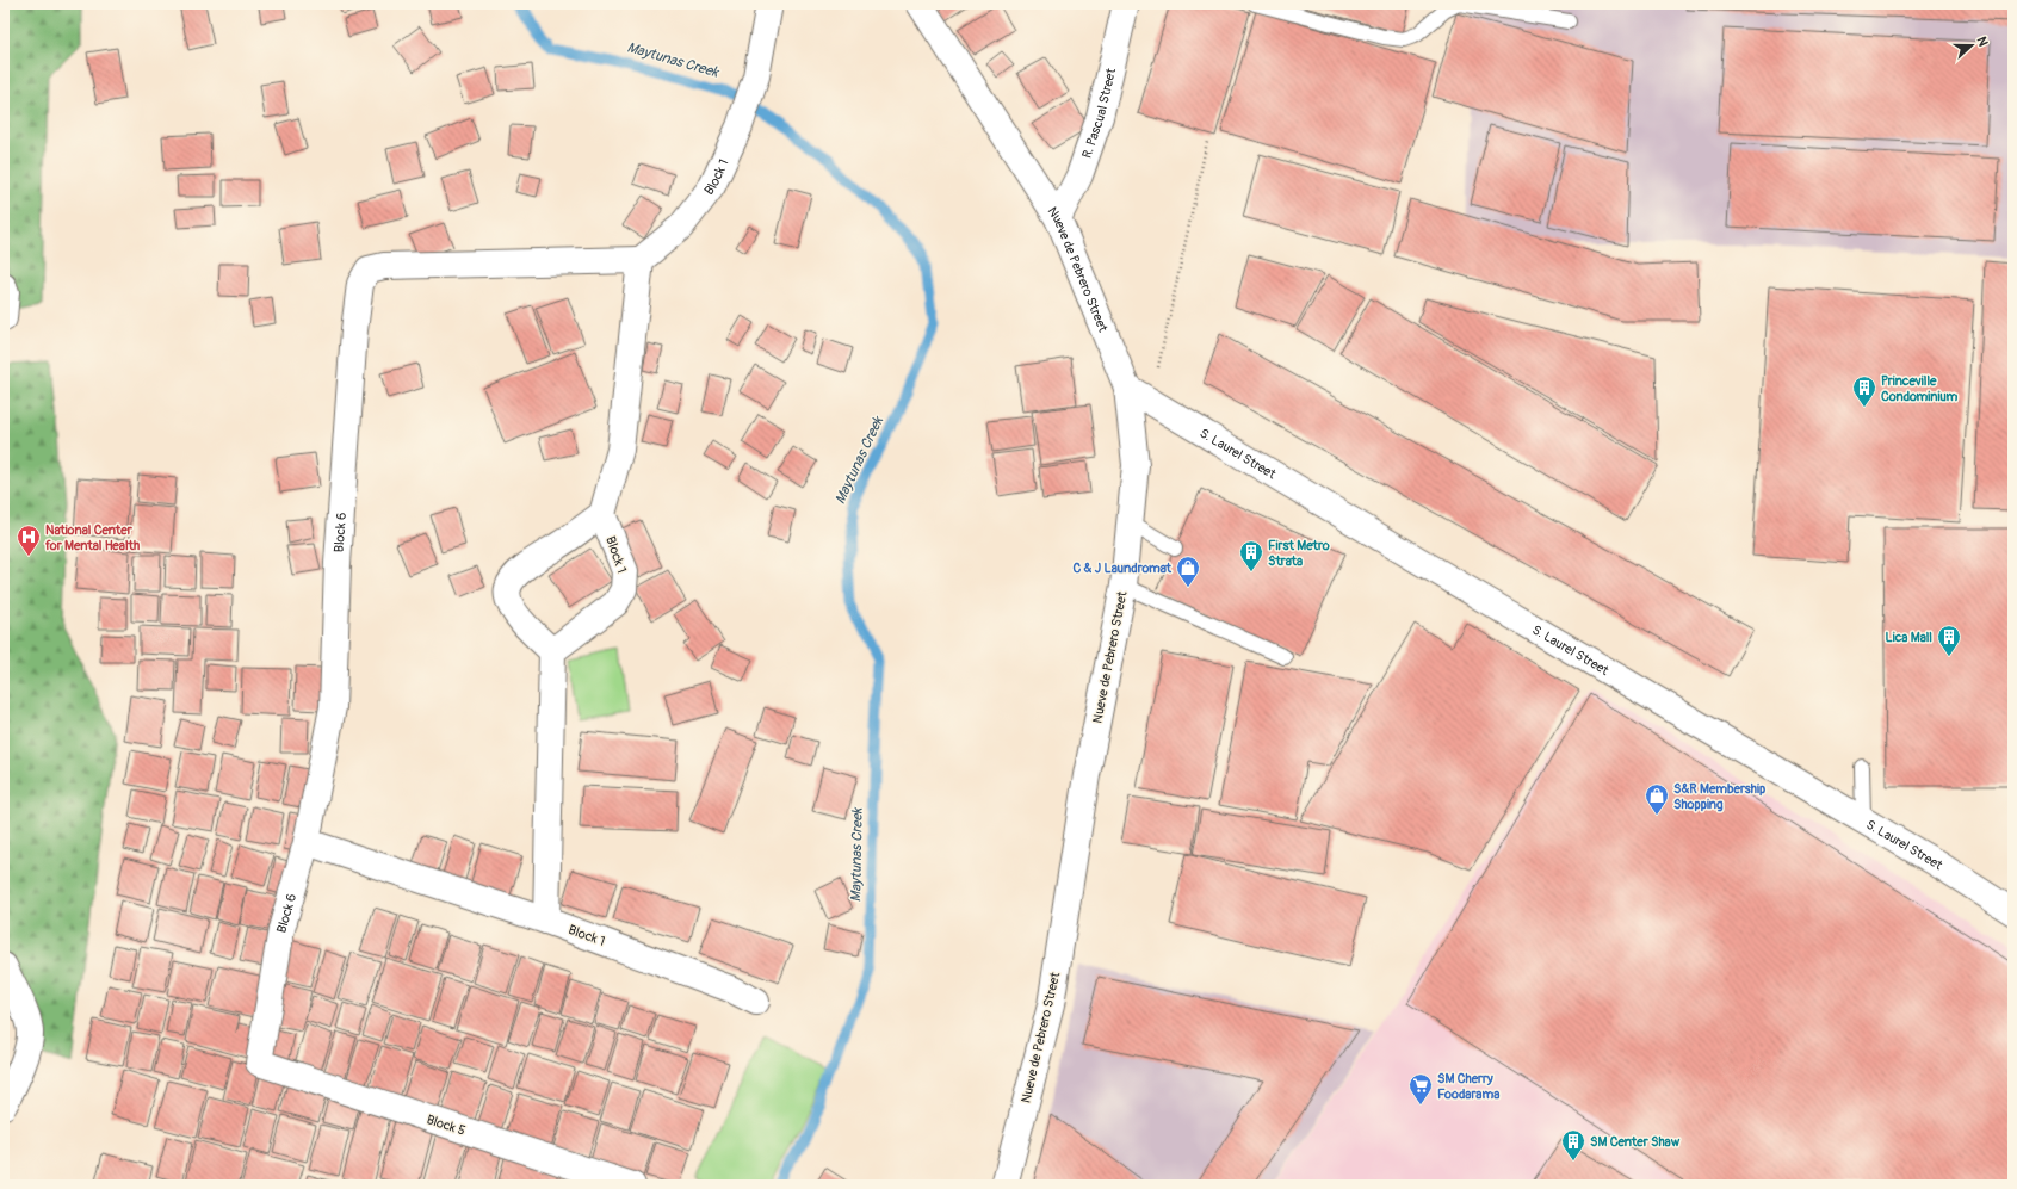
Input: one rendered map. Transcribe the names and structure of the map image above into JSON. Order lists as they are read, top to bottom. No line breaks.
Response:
{"streets":{"street":["R. Pascual Street","Block 1","Nueve de Pebrero Street","S. Laurel Street","Block 6","Block 5"]},"crossings":[["R. Pascual Street","Nueve de Pebrero Street"],["Block 1","Block 6"],["Nueve de Pebrero Street","S. Laurel Street"],["Block 6","Block 5"]],"water":["Maytunas Creek"],"places":{"building":["Princeville Condominium","First Metro Strata","Lica Mall","SM Center Shaw"],"hospital":["National Center for Mental Health"],"shop":["C & J Laundromat","S&R Membership Shopping"],"supermarket":["SM Cherry Foodarama"]},"north":"right"}
